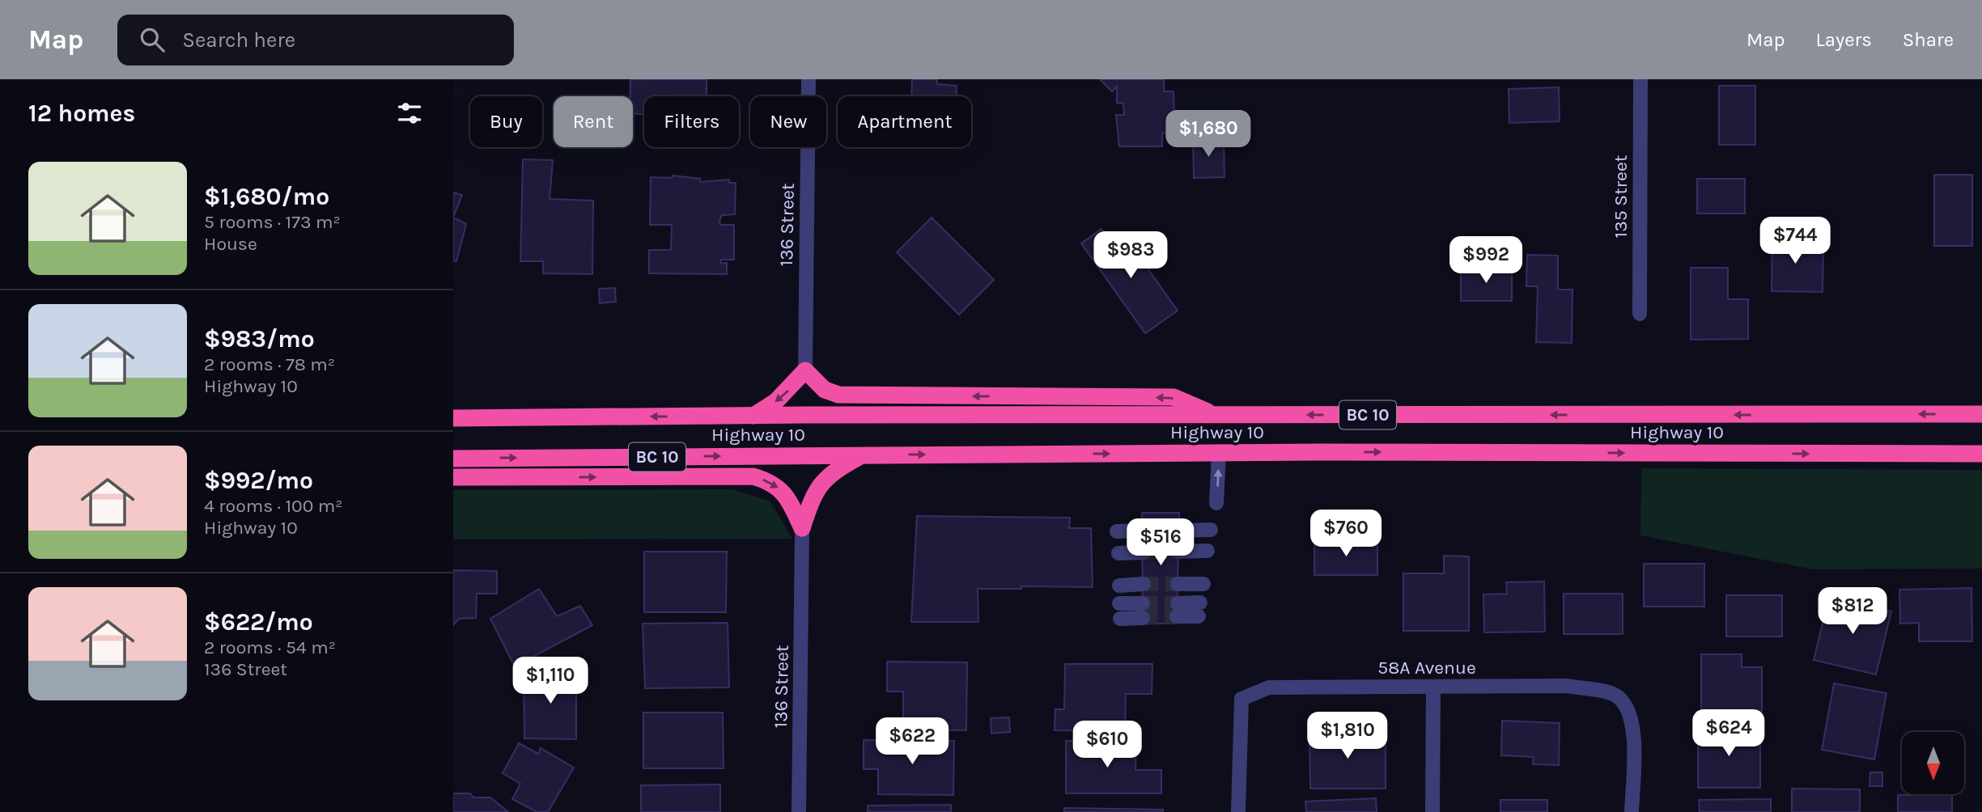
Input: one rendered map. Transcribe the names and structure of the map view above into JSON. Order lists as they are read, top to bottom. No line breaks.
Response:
{"streets":{"highway":["BC 10","Highway 10"],"street":["135 Street","136 Street","58A Avenue"]},"north":"bottom","page":{"header":"Map","search":"Search here","nav":["Map","Layers","Share"],"heading":"12 homes","chip":["Buy","Rent","Filters","New","Apartment"],"price":["$1,680","$744","$983","$992","$760","$516","$812","$1,110","$624","$1,810","$622","$610"],"list":[{"name":"$1,680/mo","note":"5 rooms · 173 m² · House"},{"name":"$983/mo","note":"2 rooms · 78 m² · Highway 10"},{"name":"$992/mo","note":"4 rooms · 100 m² · Highway 10"},{"name":"$622/mo","note":"2 rooms · 54 m² · 136 Street"}]}}
